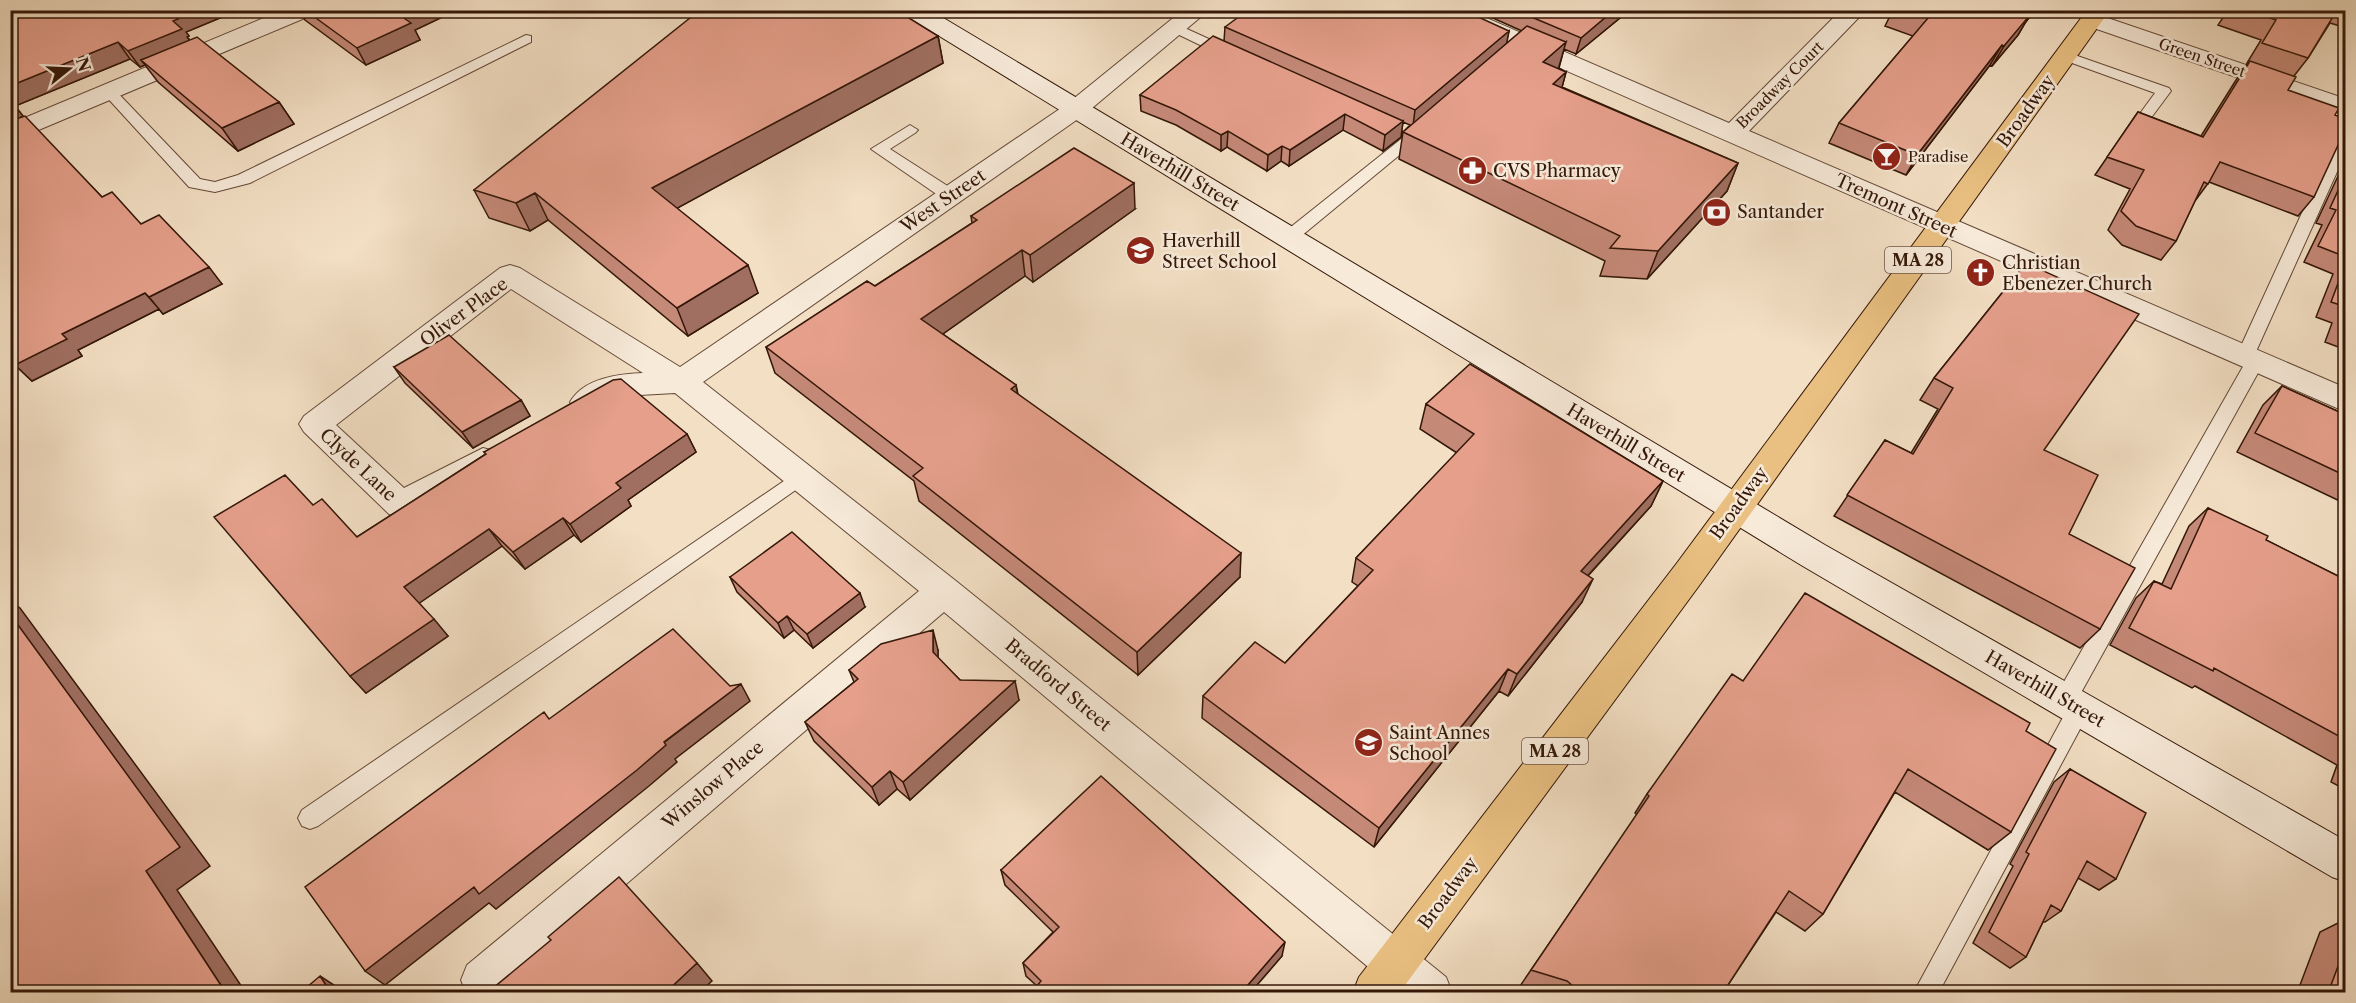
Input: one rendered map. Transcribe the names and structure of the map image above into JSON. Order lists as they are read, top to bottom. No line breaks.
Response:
{"streets":{"main road":["Broadway","MA 28"],"street":["Green Street","Broadway Court","Haverhill Street","West Street","Tremont Street","Oliver Place","Clyde Lane","Bradford Street","Winslow Place"]},"crossings":[["Green Street","Broadway"],["Broadway Court","Tremont Street"],["Broadway","Haverhill Street"],["Broadway","Tremont Street"],["Broadway","Bradford Street"],["Haverhill Street","West Street"],["West Street","Oliver Place"],["West Street","Bradford Street"],["Oliver Place","Clyde Lane"],["Oliver Place","Bradford Street"],["Bradford Street","Winslow Place"]],"places":{"bar":["Paradise"],"pharmacy":["CVS Pharmacy"],"bank":["Santander"],"school or university":["Haverhill Street School","Saint Annes School"],"church":["Christian Ebenezer Church"]},"north":"right"}
